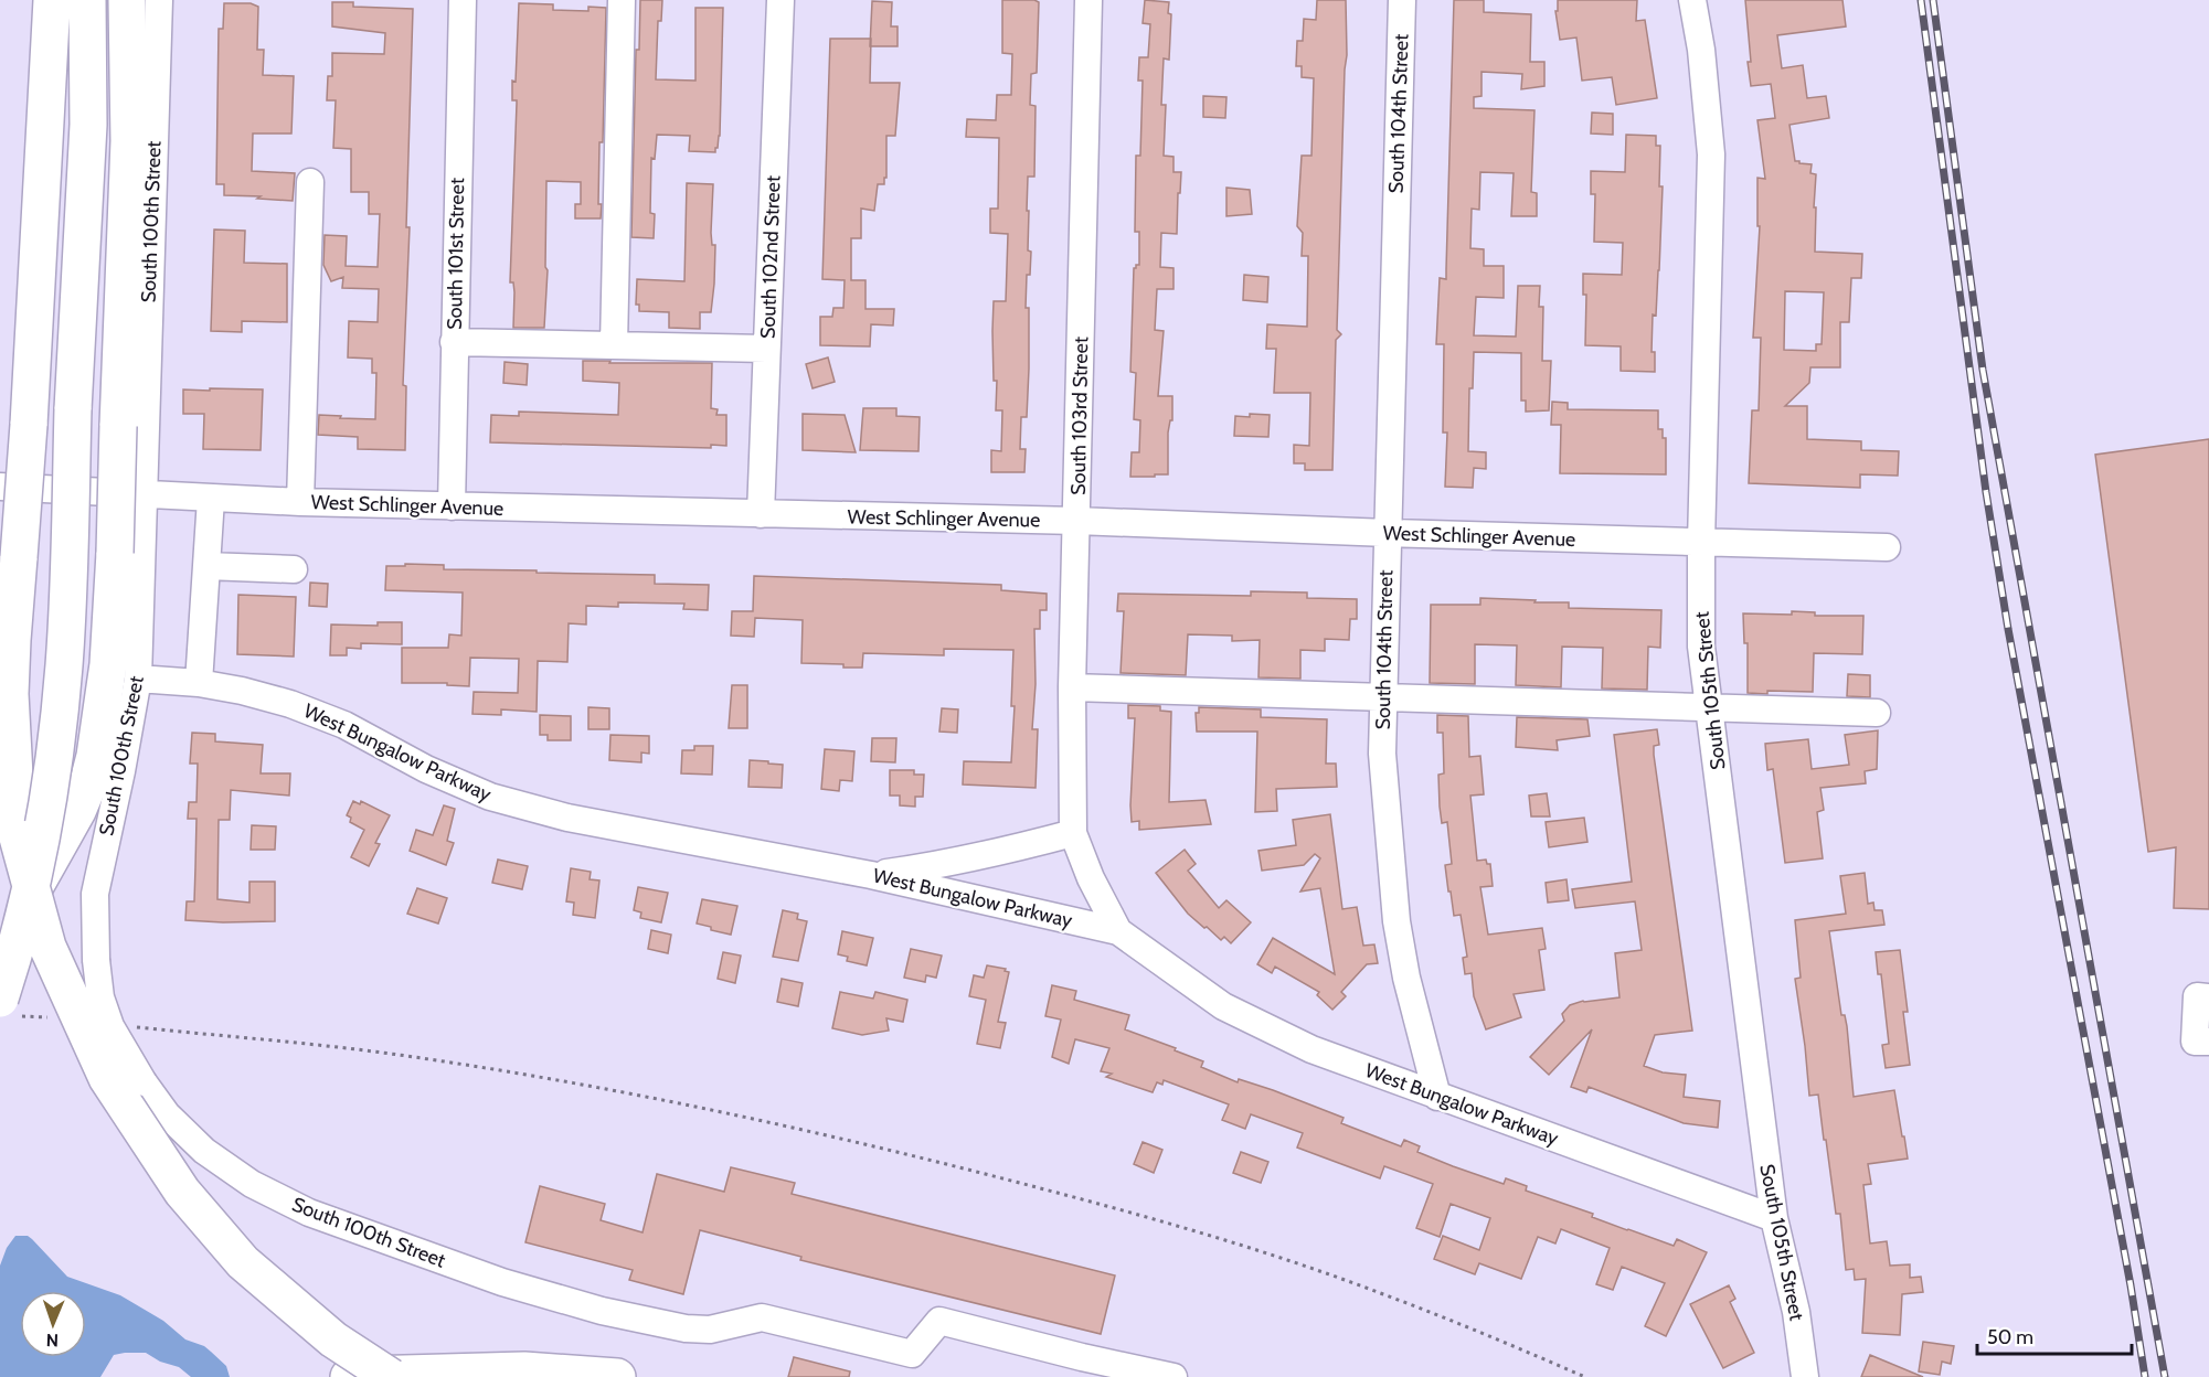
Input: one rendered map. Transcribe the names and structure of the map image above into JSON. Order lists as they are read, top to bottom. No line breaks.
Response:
{"streets":{"street":["South 104th Street","South 100th Street","South 101st Street","South 102nd Street","South 103rd Street","West Schlinger Avenue","South 105th Street","West Bungalow Parkway"]},"crossings":[["South 104th Street","West Schlinger Avenue"],["South 104th Street","West Bungalow Parkway"],["South 100th Street","West Schlinger Avenue"],["South 100th Street","West Bungalow Parkway"],["South 101st Street","West Schlinger Avenue"],["South 102nd Street","West Schlinger Avenue"],["South 103rd Street","West Schlinger Avenue"],["South 103rd Street","West Bungalow Parkway"],["West Schlinger Avenue","South 105th Street"],["South 105th Street","West Bungalow Parkway"]],"scale_bar":"50 m","north":"bottom"}
